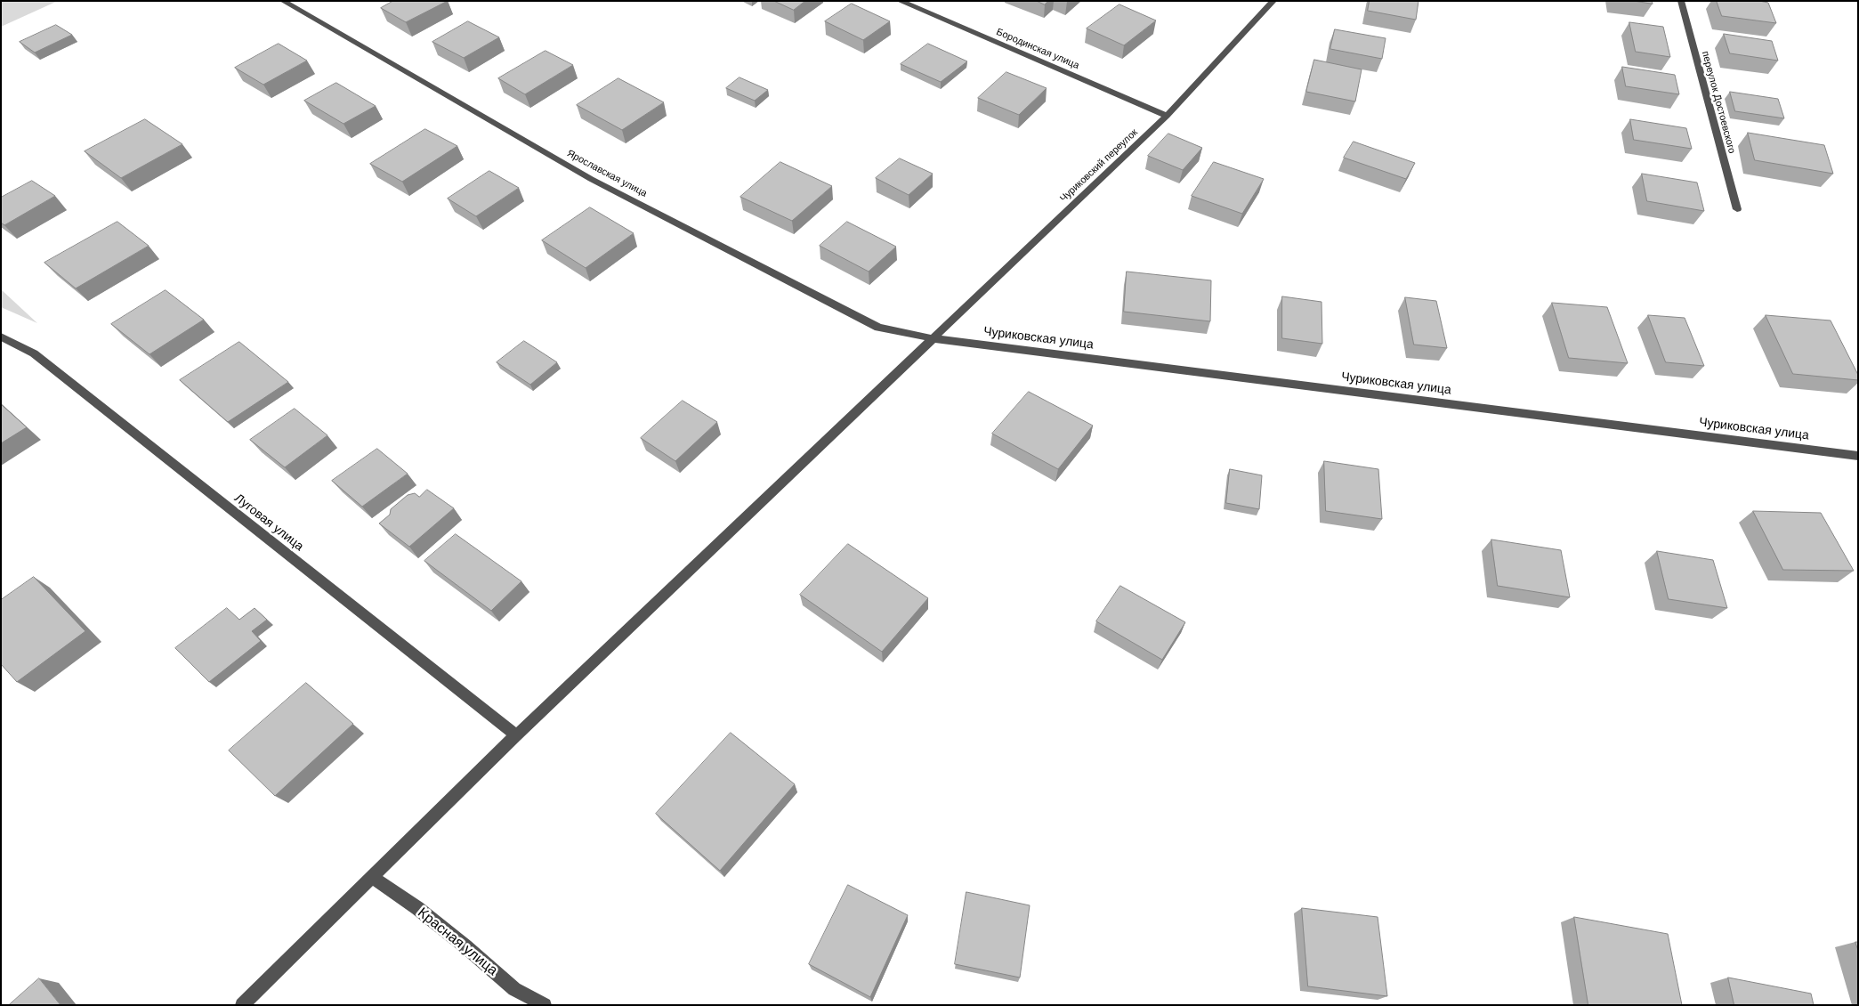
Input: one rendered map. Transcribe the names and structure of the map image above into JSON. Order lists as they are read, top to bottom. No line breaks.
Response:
{"streets":{"street":["Бородинская улица","переулок Достоевского","Чуриковский переулок","Ярославская улица","Чуриковская улица","Луговая улица","Красная улица"]},"crossings":[["Бородинская улица","Чуриковский переулок"],["Чуриковский переулок","Ярославская улица"],["Чуриковский переулок","Чуриковская улица"],["Чуриковский переулок","Луговая улица"],["Чуриковский переулок","Красная улица"],["Ярославская улица","Чуриковская улица"]]}
